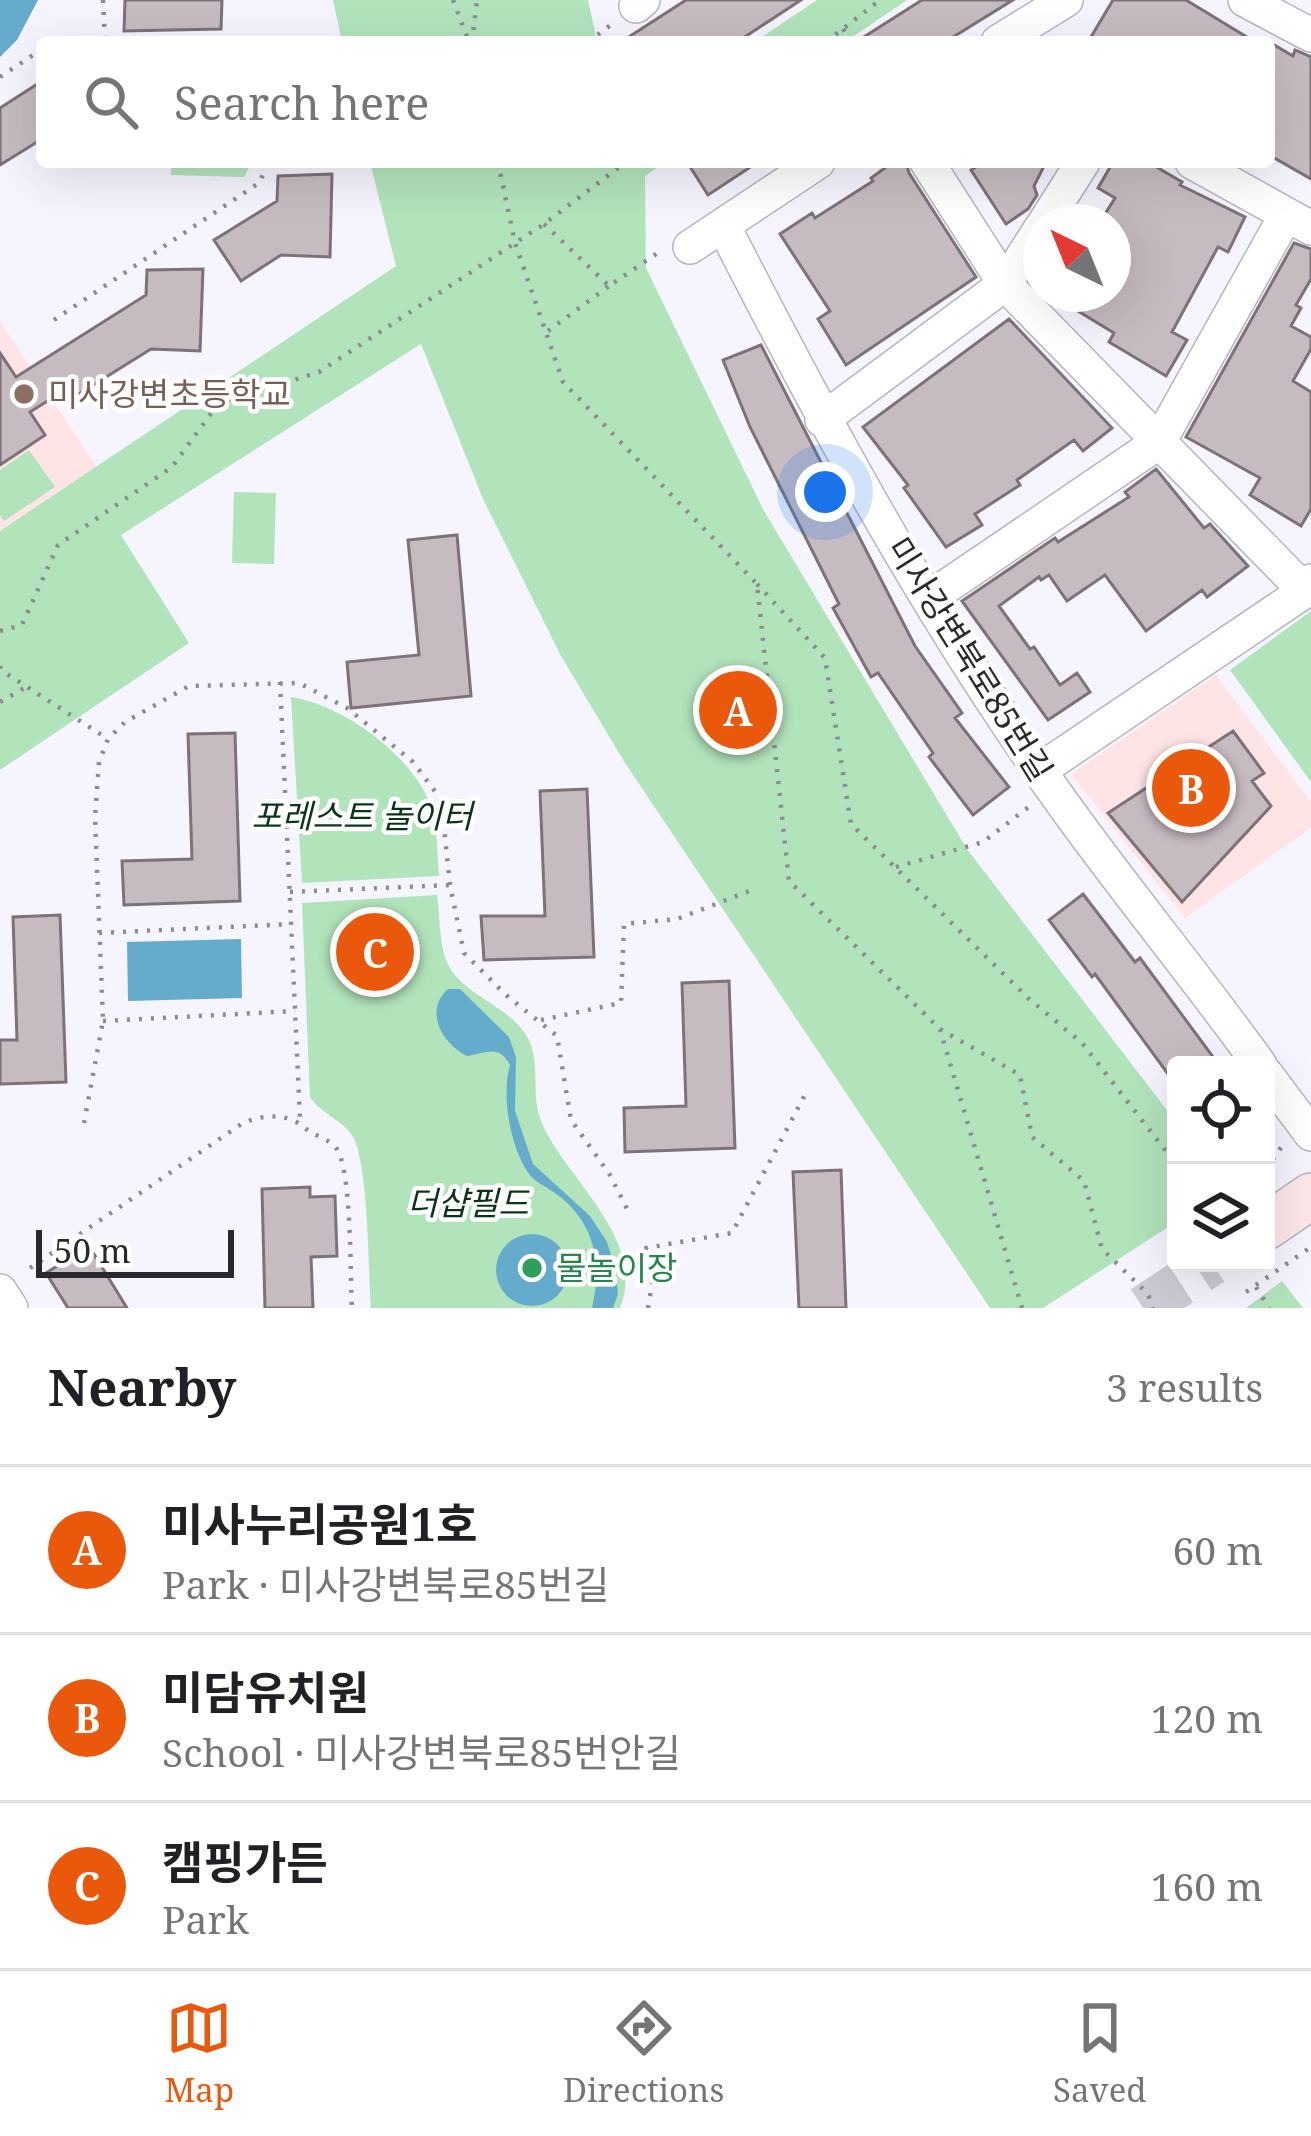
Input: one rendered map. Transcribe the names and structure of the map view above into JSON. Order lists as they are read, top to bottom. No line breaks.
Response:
{"streets":{"street":["미사강변북로85번길"]},"parks":["포레스트 놀이터","더샵필드"],"places":["미사강변초등학교","물놀이장"],"scale_bar":"50 m","north":"top left","page":{"search":"Search here","pins":["A","B","C"],"scale":"50 m","heading":["Nearby","3 results"],"list":[{"mark":"A","name":"미사누리공원1호","note":"Park · 미사강변북로85번길","value":"60 m"},{"mark":"B","name":"미담유치원","note":"School · 미사강변북로85번안길","value":"120 m"},{"mark":"C","name":"캠핑가든","note":"Park","value":"160 m"}],"nav":["Map","Directions","Saved"]}}
